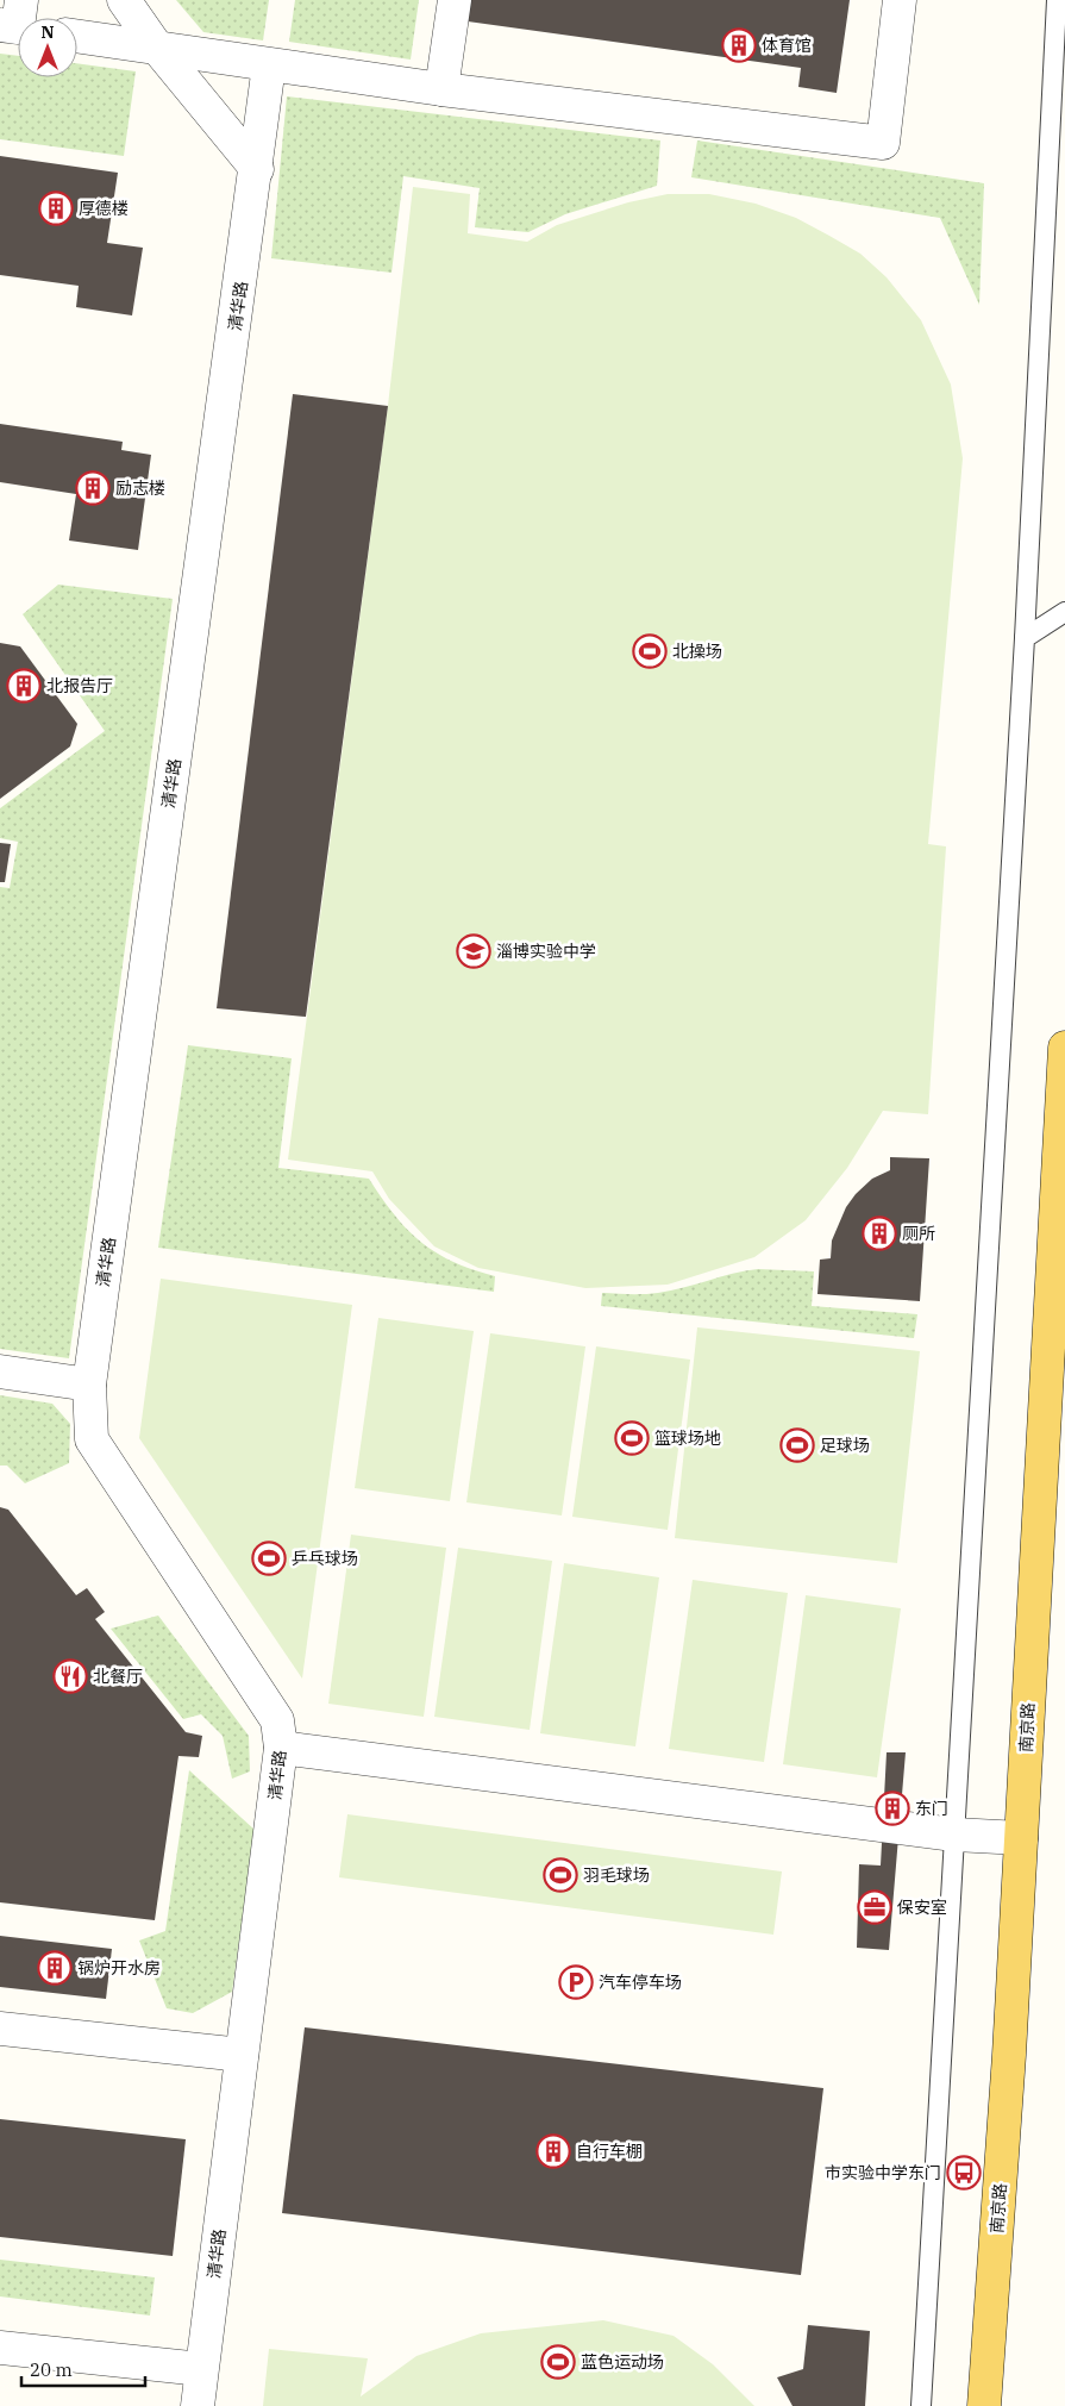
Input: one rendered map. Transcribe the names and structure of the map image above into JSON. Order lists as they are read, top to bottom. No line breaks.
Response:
{"streets":{"main road":["南京路"],"street":["清华路"]},"places":{"building":["体育馆","厚德楼","励志楼","北报告厅","厕所","东门","锅炉开水房","自行车棚"],"sports":["北操场","篮球场地","足球场","乒乓球场","羽毛球场","蓝色运动场"],"school or university":["淄博实验中学"],"restaurant":["北餐厅"],"office":["保安室"],"parking":["汽车停车场"],"bus stop":["市实验中学东门"]},"scale_bar":"20 m","north":"top"}
